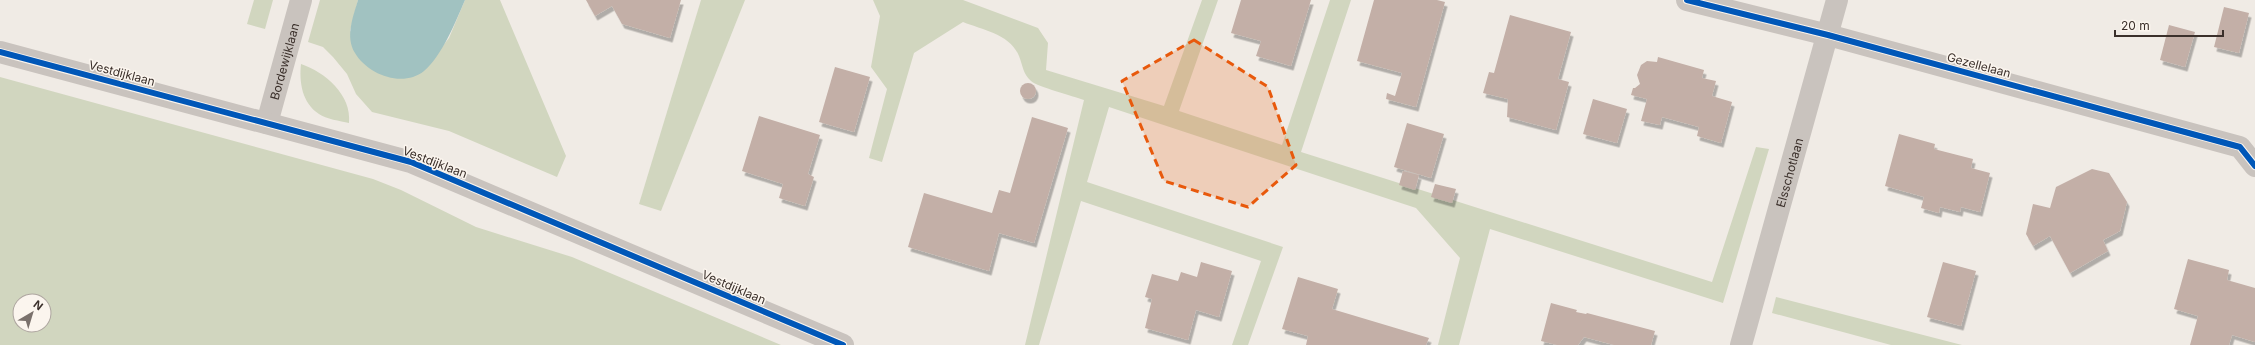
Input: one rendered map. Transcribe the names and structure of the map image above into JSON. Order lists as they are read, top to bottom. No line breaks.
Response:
{"streets":{"street":["Bordewijklaan","Gezellelaan","Vestdijklaan","Elsschotlaan"]},"crossings":[["Bordewijklaan","Vestdijklaan"],["Gezellelaan","Elsschotlaan"]],"scale_bar":"20 m","north":"top right"}
